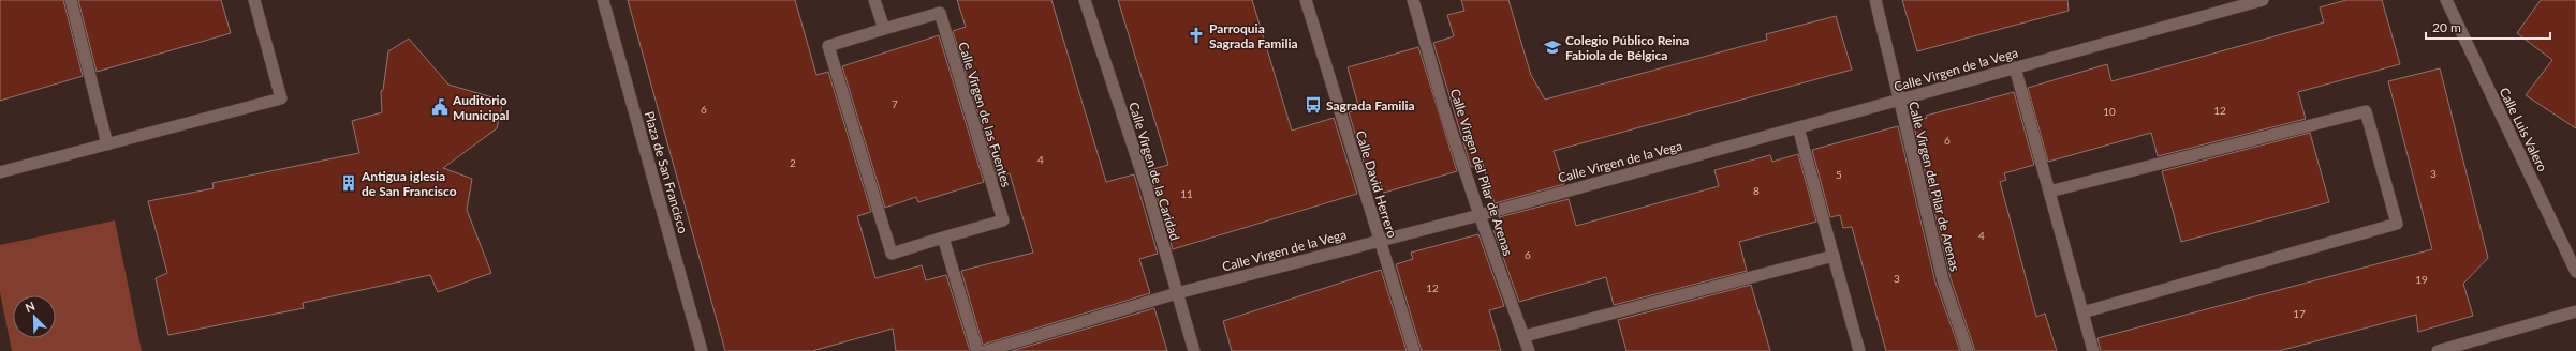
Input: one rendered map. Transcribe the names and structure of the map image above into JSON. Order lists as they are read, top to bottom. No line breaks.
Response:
{"streets":{"street":["Calle Virgen de la Vega","Calle Virgen de las Fuentes","Calle Luis Valero","Calle Virgen de la Caridad","Plaza de San Francisco","Calle Virgen del Pilar de Arenas","Calle David Herrero"]},"crossings":[["Calle Virgen de la Vega","Calle Virgen de la Caridad"],["Calle Virgen de la Vega","Calle Virgen del Pilar de Arenas"],["Calle Virgen de la Vega","Calle David Herrero"]],"places":{"church":["Parroquia Sagrada Familia"],"school or university":["Colegio Público Reina Fabiola de Bélgica"],"bus stop":["Sagrada Familia"],"public building":["Auditorio Municipal"],"building":["Antigua iglesia de San Francisco"]},"house_numbers":["7","6","12","10","6","4","2","3","5","8","11","4","6","3","19","12","17"],"scale_bar":"20 m","north":"top left"}
